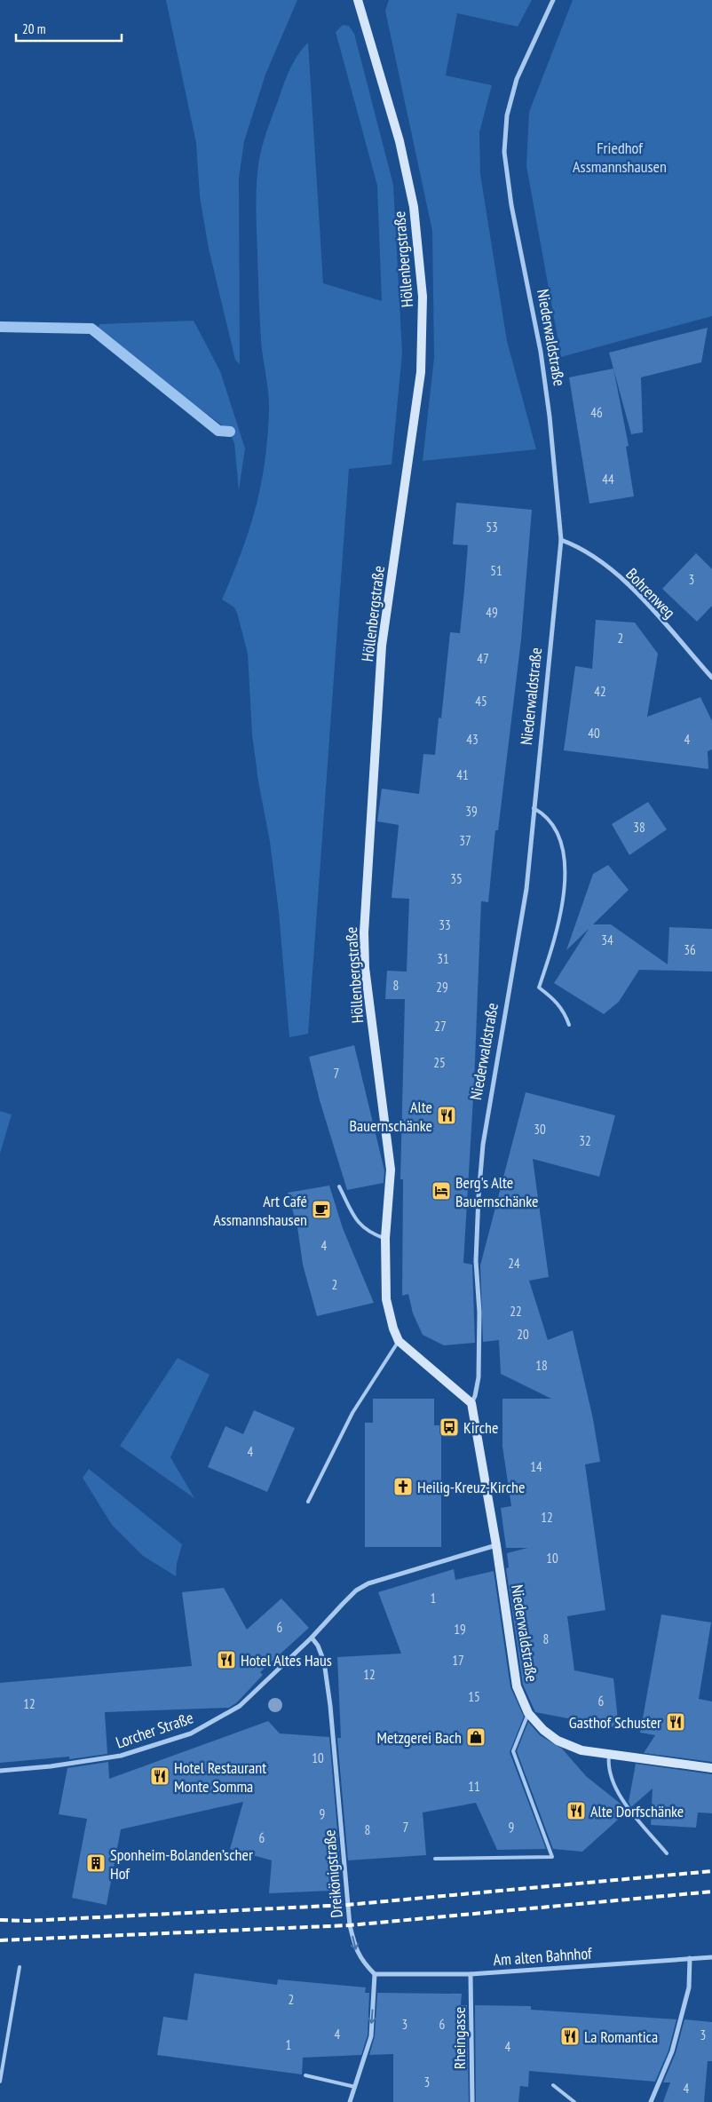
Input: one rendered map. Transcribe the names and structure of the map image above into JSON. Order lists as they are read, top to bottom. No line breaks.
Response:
{"streets":{"main road":["Höllenbergstraße","Niederwaldstraße"],"street":["Bohrenweg","Lorcher Straße","Dreikönigstraße","Am alten Bahnhof","Rheingasse"]},"crossings":[["Niederwaldstraße","Bohrenweg"],["Niederwaldstraße","Lorcher Straße"],["Lorcher Straße","Dreikönigstraße"],["Dreikönigstraße","Am alten Bahnhof"],["Am alten Bahnhof","Rheingasse"]],"one_way":["Dreikönigstraße"],"parks":["Friedhof Assmannshausen"],"places":{"restaurant":["Alte Bauernschänke","Hotel Altes Haus","Gasthof Schuster","Hotel Restaurant Monte Somma","Alte Dorfschänke","La Romantica"],"hotel":["Berg's Alte Bauernschänke"],"cafe":["Art Café Assmannshausen"],"bus stop":["Kirche"],"church":["Heilig-Kreuz-Kirche"],"shop":["Metzgerei Bach"],"building":["Sponheim-Bolanden’scher Hof"]},"house_numbers":["46","44","53","51","3","49","2","47","42","45","40","43","4","41","39","38","37","35","33","34","36","31","8","29","27","25","7","30","32","4","24","2","22","20","18","4","14","12","10","1","6","19","8","17","12","15","6","12","10","11","9","7","9","8","6","2","3","6","4","3","1","4","3","4"],"scale_bar":"20 m"}
